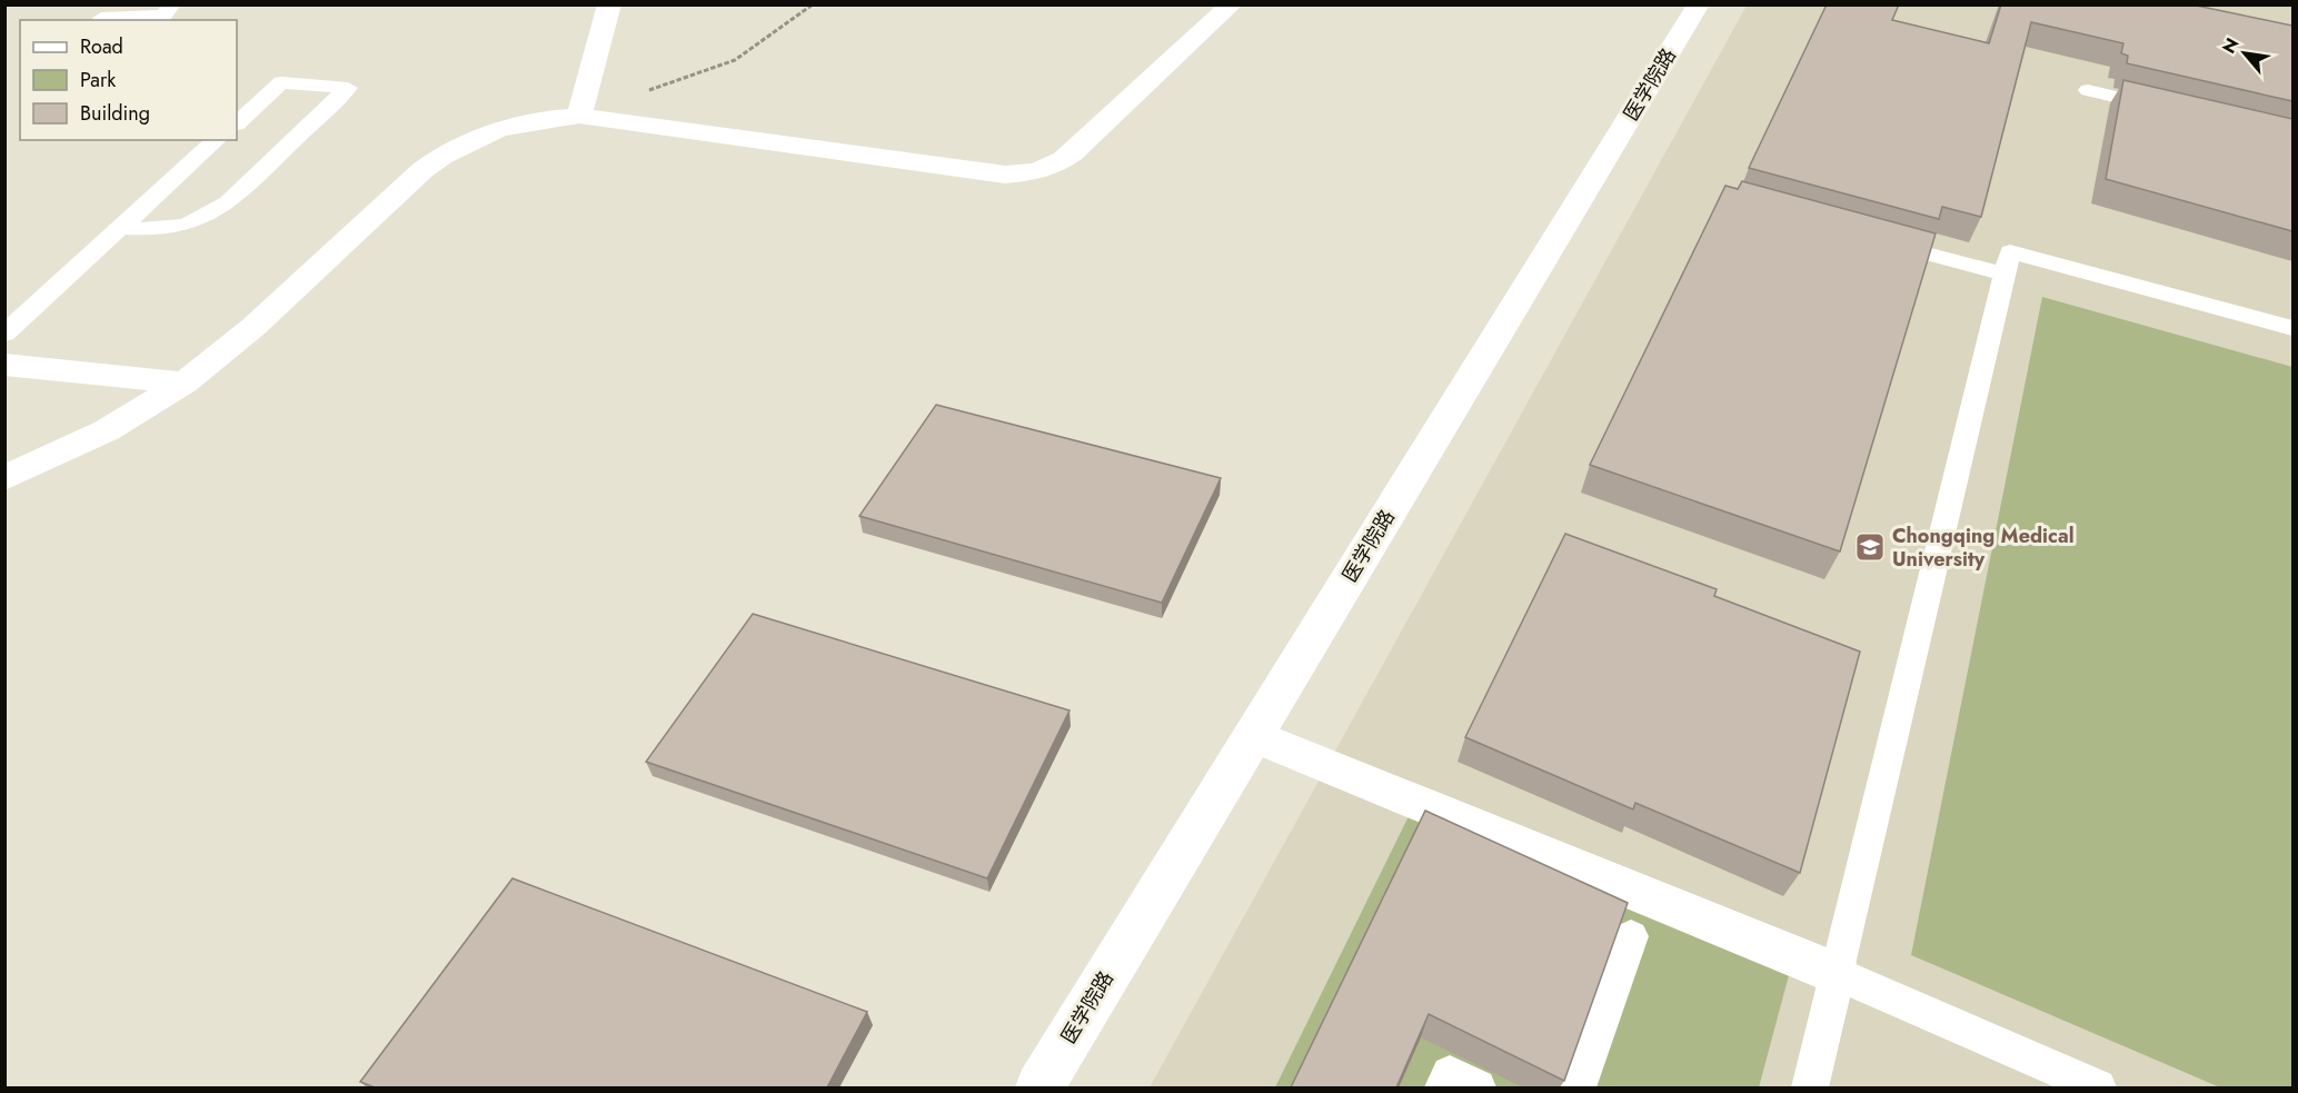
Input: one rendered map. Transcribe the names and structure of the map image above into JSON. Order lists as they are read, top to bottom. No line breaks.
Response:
{"streets":{"street":["医学院路"]},"places":{"school or university":["Chongqing Medical University"]},"legend":["Road","Park","Building"],"north":"top left"}
